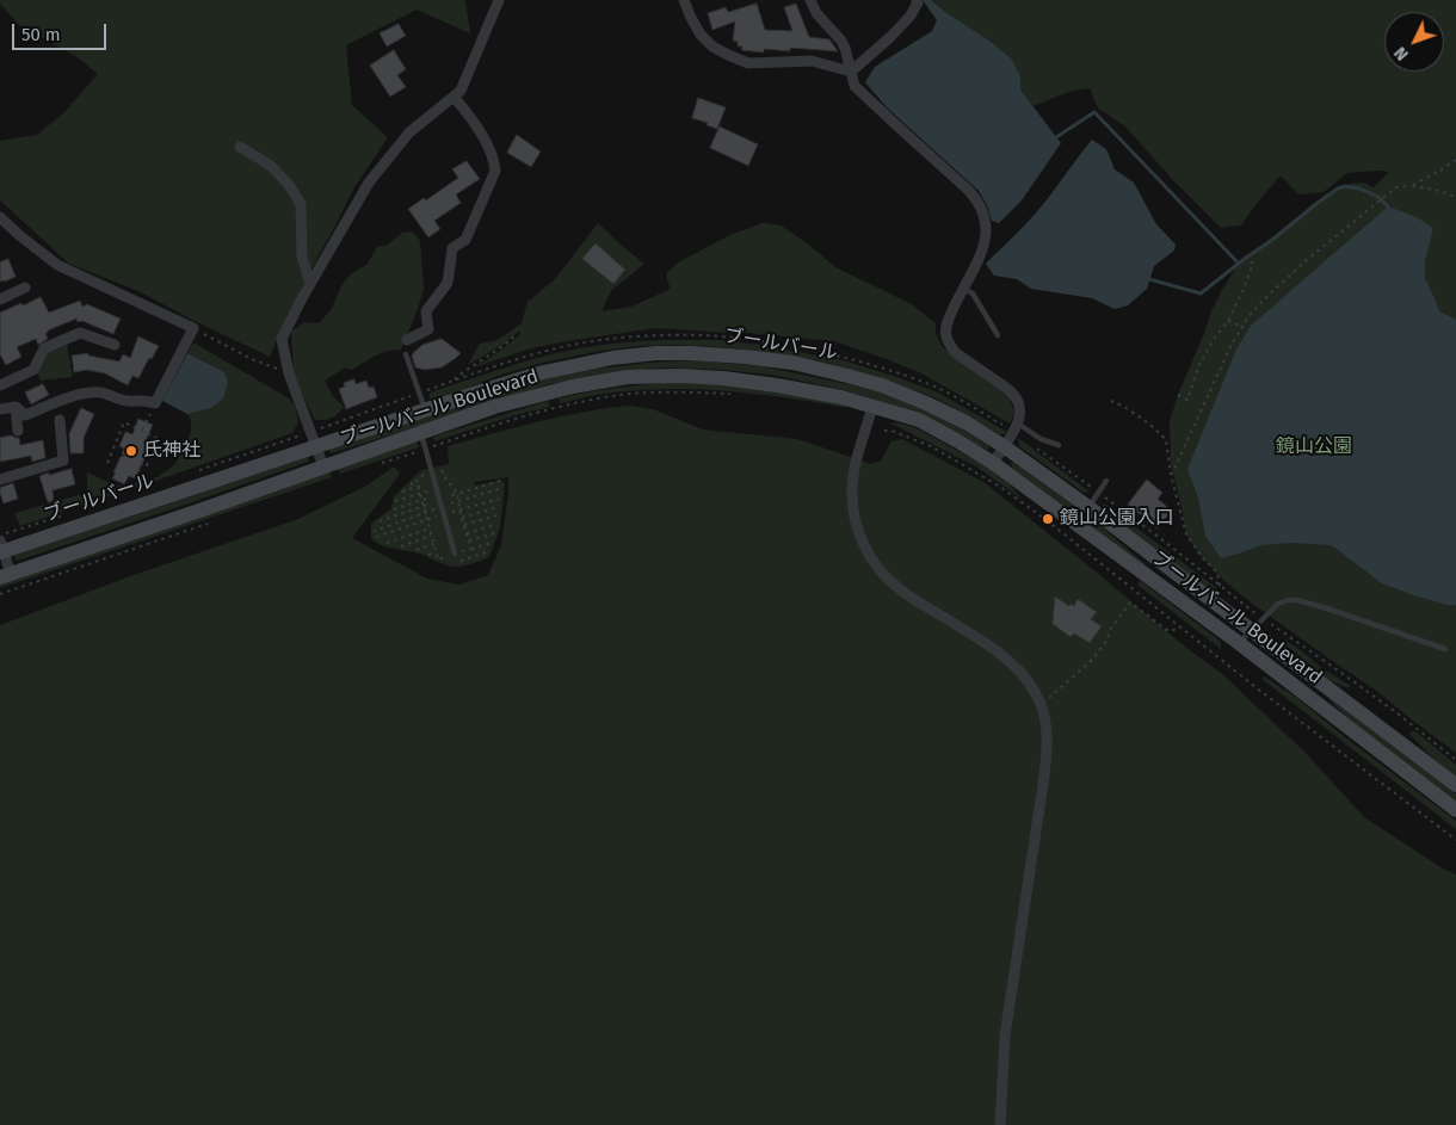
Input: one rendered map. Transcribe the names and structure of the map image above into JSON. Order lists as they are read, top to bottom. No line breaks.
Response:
{"streets":{"street":["ブールバール","ブールバール Boulevard"]},"parks":["鏡山公園"],"places":["氏神社","鏡山公園入口"],"scale_bar":"50 m","north":"bottom left"}
